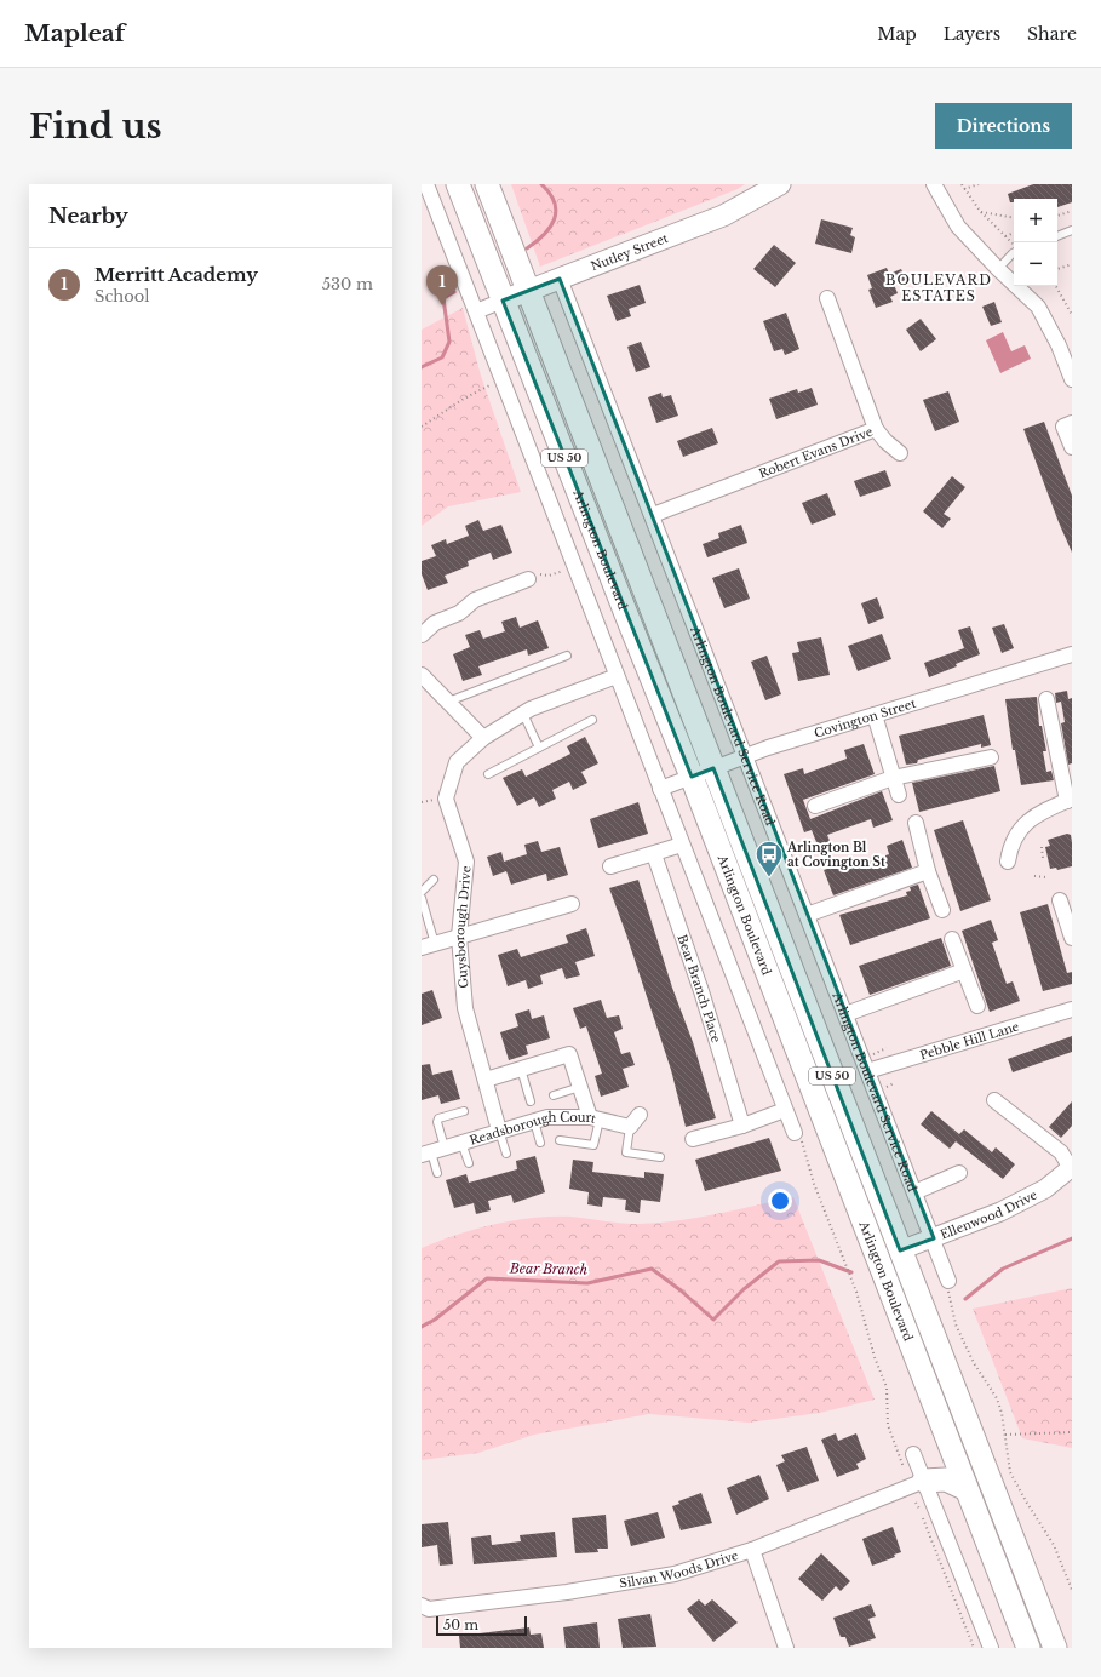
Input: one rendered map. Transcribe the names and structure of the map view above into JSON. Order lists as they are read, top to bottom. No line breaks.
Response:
{"streets":{"main road":["Nutley Street","US 50","Arlington Boulevard"],"street":["Robert Evans Drive","Covington Street","Arlington Boulevard Service Road","Guysborough Drive","Bear Branch Place","Pebble Hill Lane","Readsborough Court","Ellenwood Drive","Silvan Woods Drive"]},"crossings":[["Nutley Street","Arlington Boulevard"],["Nutley Street","Arlington Boulevard Service Road"],["Robert Evans Drive","Arlington Boulevard Service Road"],["Arlington Boulevard","Covington Street"],["Arlington Boulevard","Ellenwood Drive"],["Covington Street","Arlington Boulevard Service Road"],["Arlington Boulevard Service Road","Pebble Hill Lane"],["Arlington Boulevard Service Road","Ellenwood Drive"],["Guysborough Drive","Readsborough Court"]],"districts":["BOULEVARD ESTATES"],"water":["Bear Branch"],"places":{"bus stop":["Arlington Bl at Covington St"]},"scale_bar":"50 m","page":{"header":"Mapleaf","nav":["Map","Layers","Share"],"buttons":"Directions","title":"Find us","heading":"Nearby","map_buttons":["+","−"],"list":[{"mark":"1","name":"Merritt Academy","note":"School","value":"530 m"}],"pins":"1","scale":"50 m"}}
